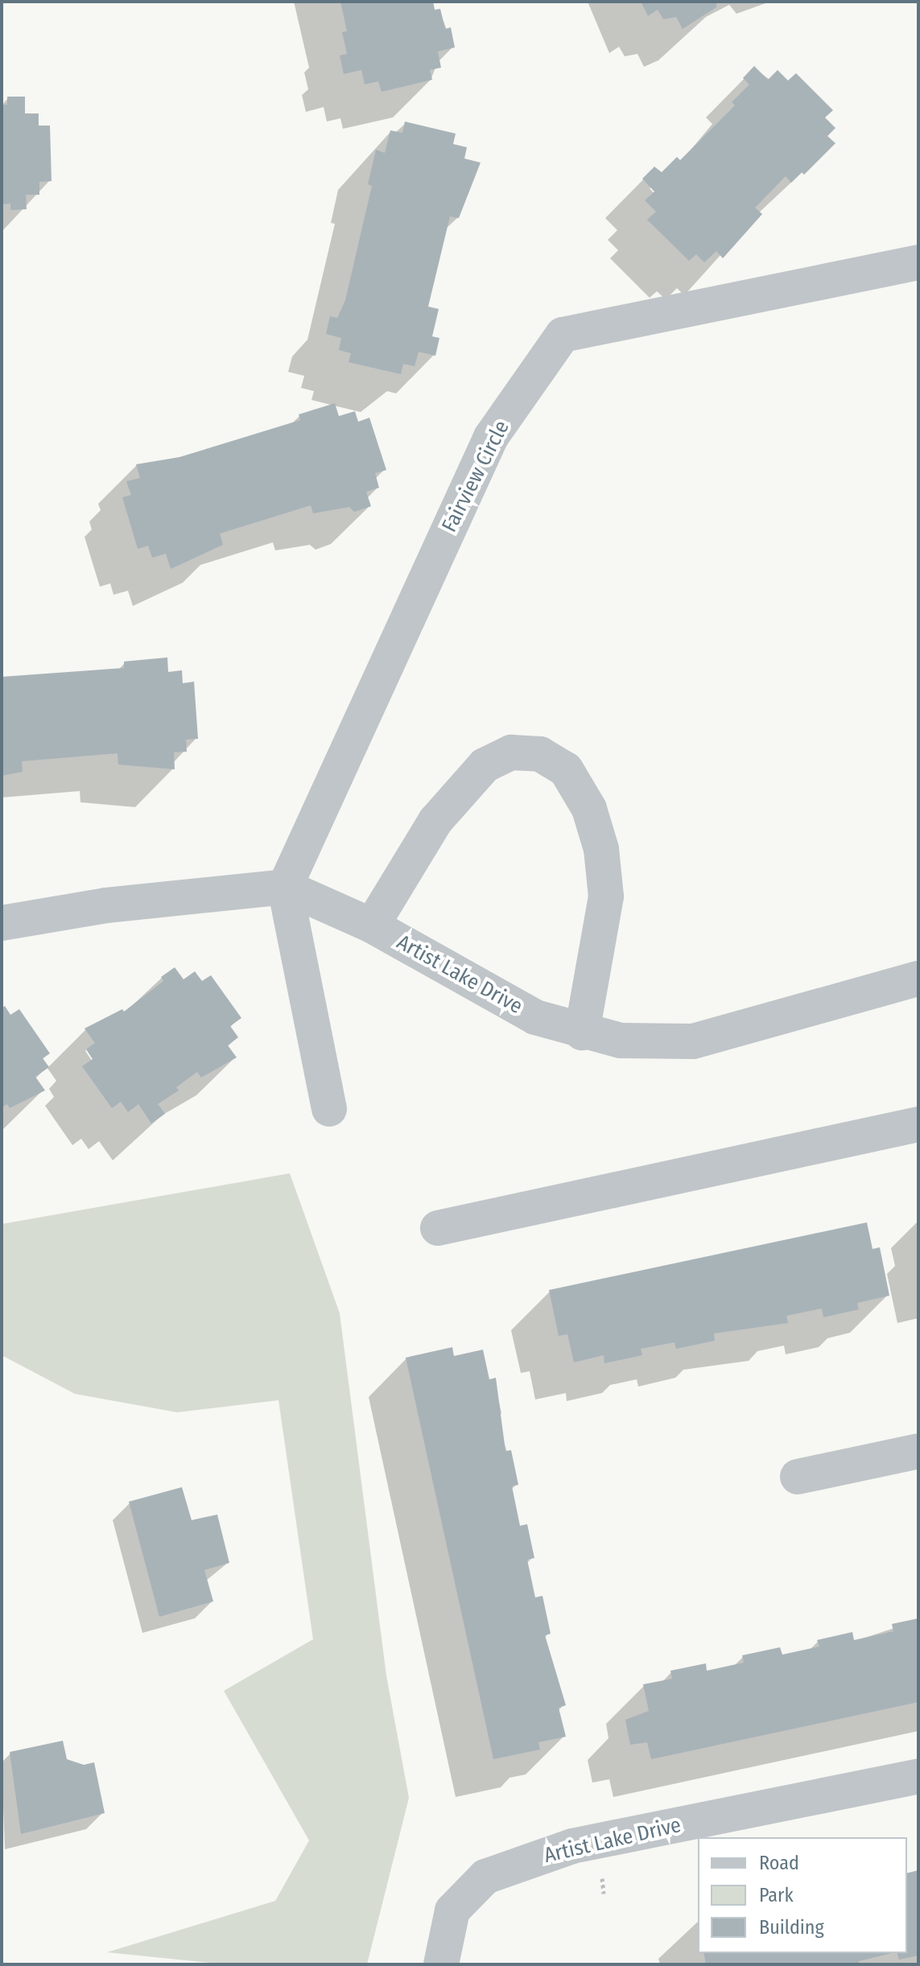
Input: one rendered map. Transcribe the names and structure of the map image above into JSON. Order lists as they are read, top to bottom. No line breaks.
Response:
{"streets":{"street":["Fairview Circle","Artist Lake Drive"]},"crossings":[["Fairview Circle","Artist Lake Drive"]],"legend":["Road","Park","Building"]}
